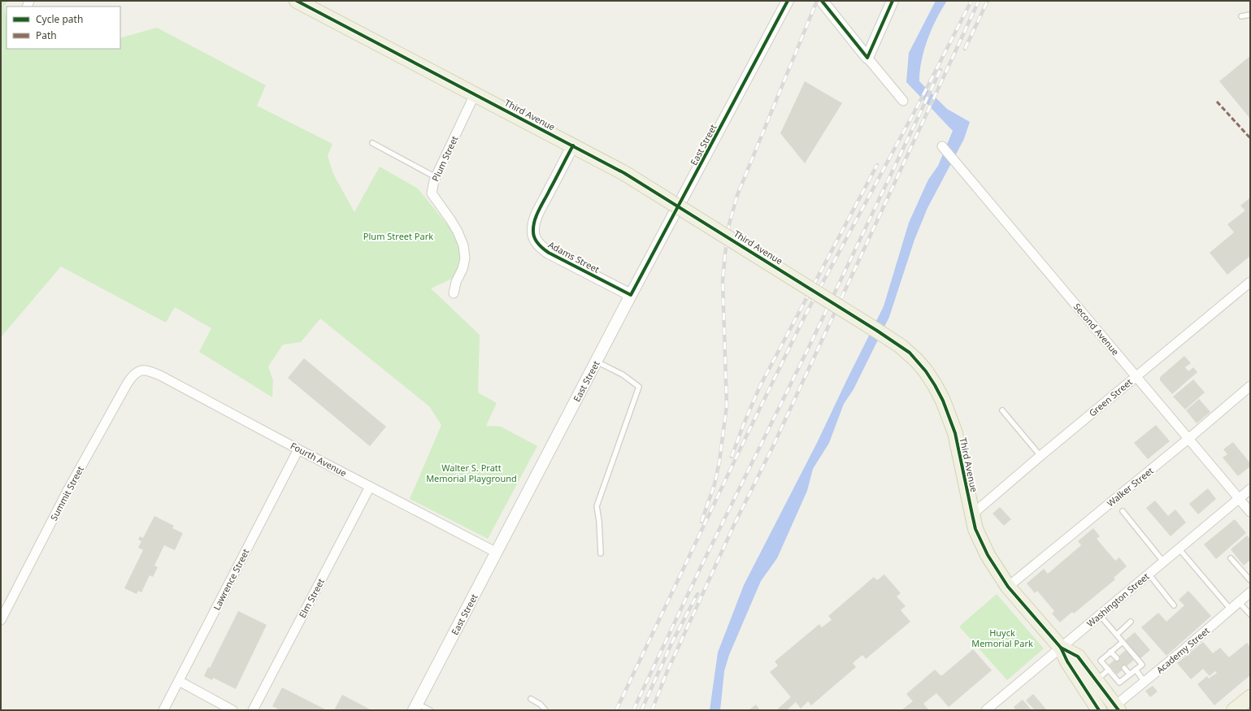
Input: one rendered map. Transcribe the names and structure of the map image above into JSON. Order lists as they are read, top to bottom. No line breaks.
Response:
{"streets":{"main road":["Third Avenue"],"street":["East Street","Plum Street","Adams Street","Second Avenue","Green Street","Fourth Avenue","Walker Street","Summit Street","Lawrence Street","Elm Street","Washington Street","Academy Street"]},"crossings":[["Third Avenue","Plum Street"],["Third Avenue","Adams Street"],["Third Avenue","Green Street"],["Third Avenue","Walker Street"],["Third Avenue","Washington Street"],["Third Avenue","Academy Street"],["East Street","Adams Street"],["East Street","Fourth Avenue"],["Second Avenue","Green Street"],["Second Avenue","Walker Street"],["Second Avenue","Washington Street"],["Fourth Avenue","Summit Street"],["Fourth Avenue","Lawrence Street"],["Fourth Avenue","Elm Street"]],"parks":["Plum Street Park","Walter S. Pratt Memorial Playground","Huyck Memorial Park"],"legend":["Cycle path","Path"]}
